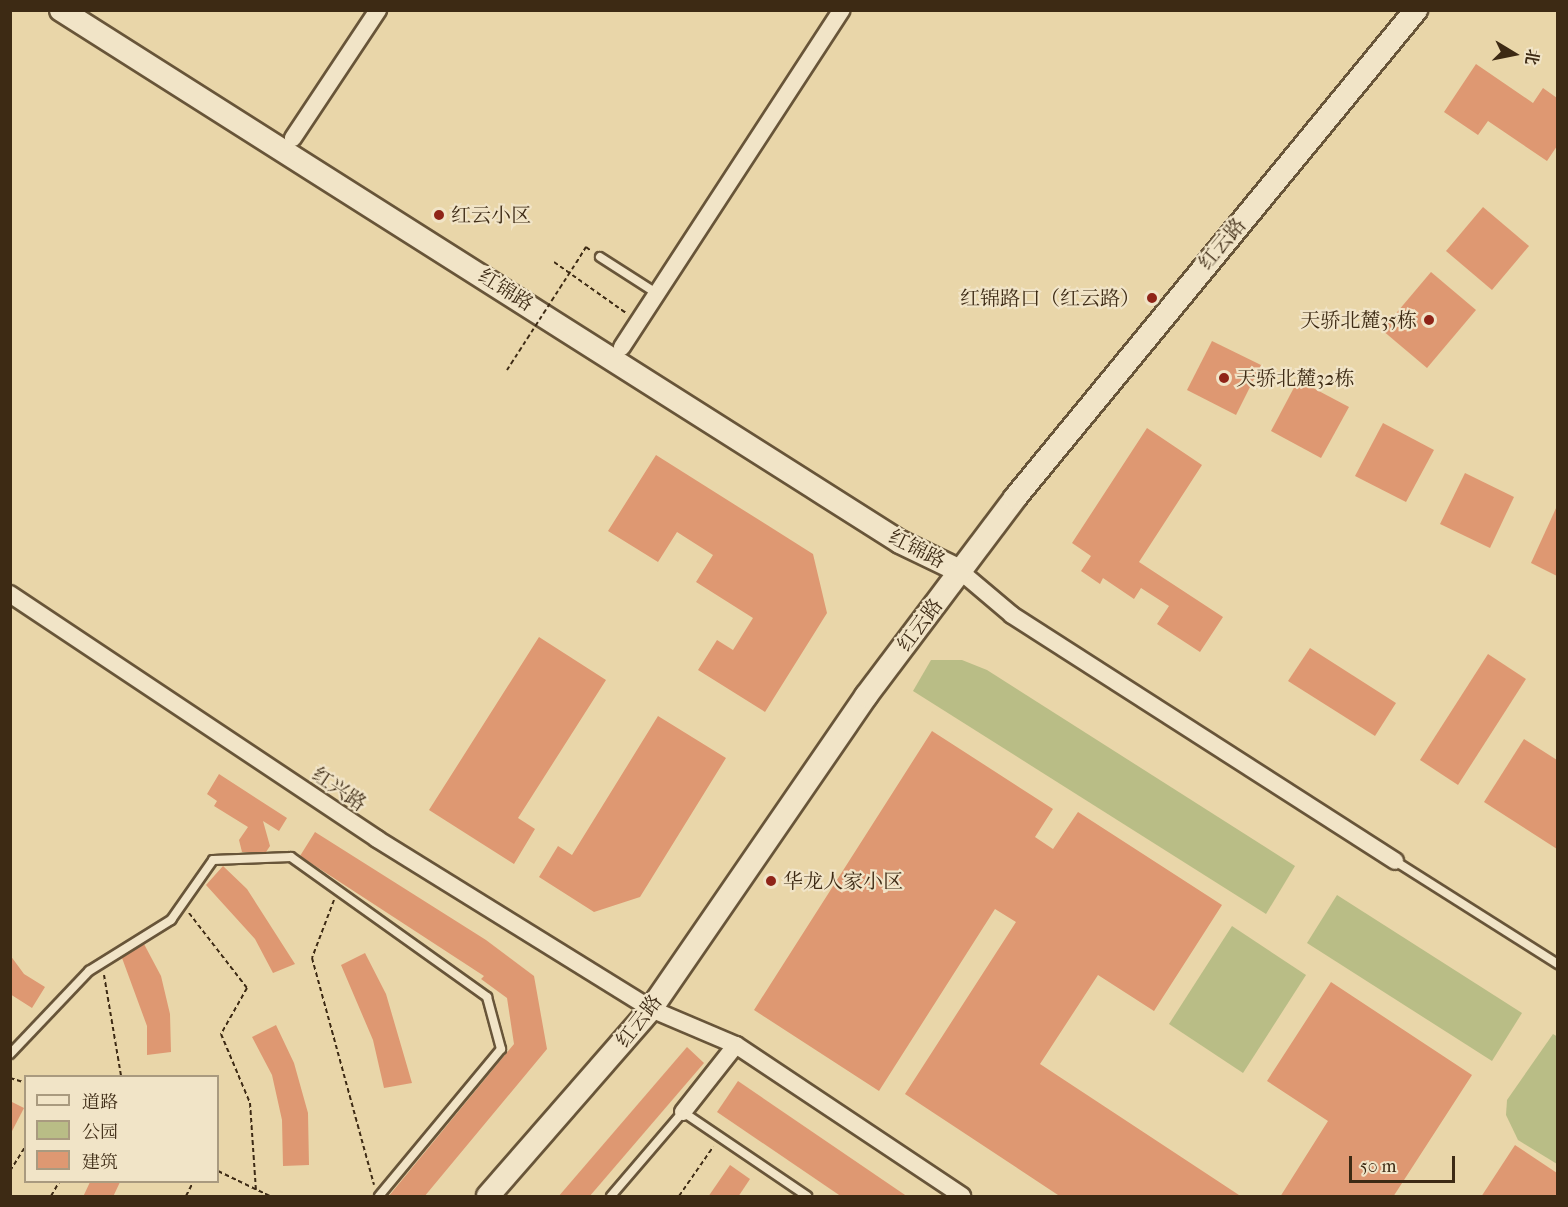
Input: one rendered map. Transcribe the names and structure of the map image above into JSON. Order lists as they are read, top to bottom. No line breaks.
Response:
{"streets":{"street":["红云路","红锦路","红兴路"]},"crossings":[["红云路","红锦路"],["红云路","红兴路"]],"places":["红云小区","红锦路口（红云路）","天骄北麓35栋","天骄北麓32栋","华龙人家小区"],"legend":["道路","公园","建筑"],"scale_bar":"50 m","north":"right"}
